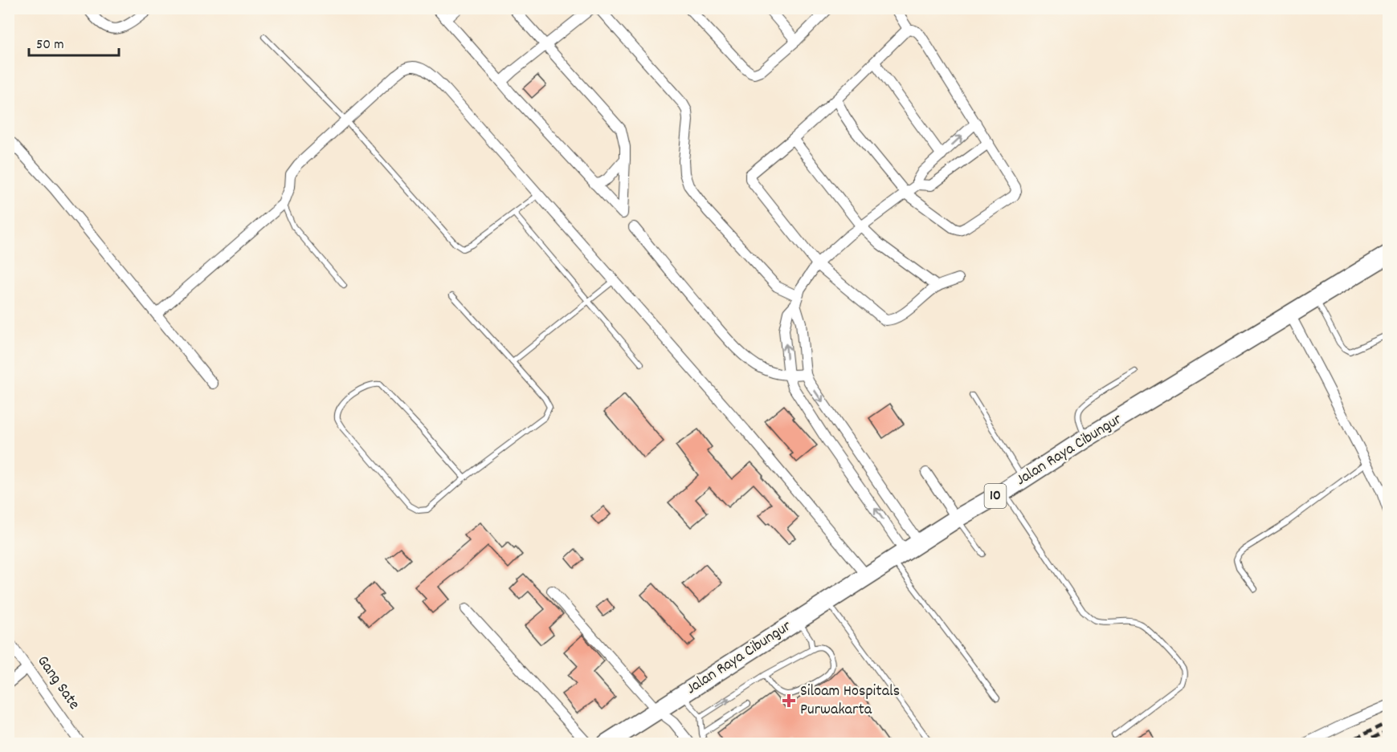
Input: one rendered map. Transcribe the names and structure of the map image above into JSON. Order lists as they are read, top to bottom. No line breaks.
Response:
{"streets":{"highway":["Jalan Raya Cibungur","10"],"street":["Gang Sate"]},"places":{"health":["Siloam Hospitals Purwakarta"]},"scale_bar":"50 m"}
